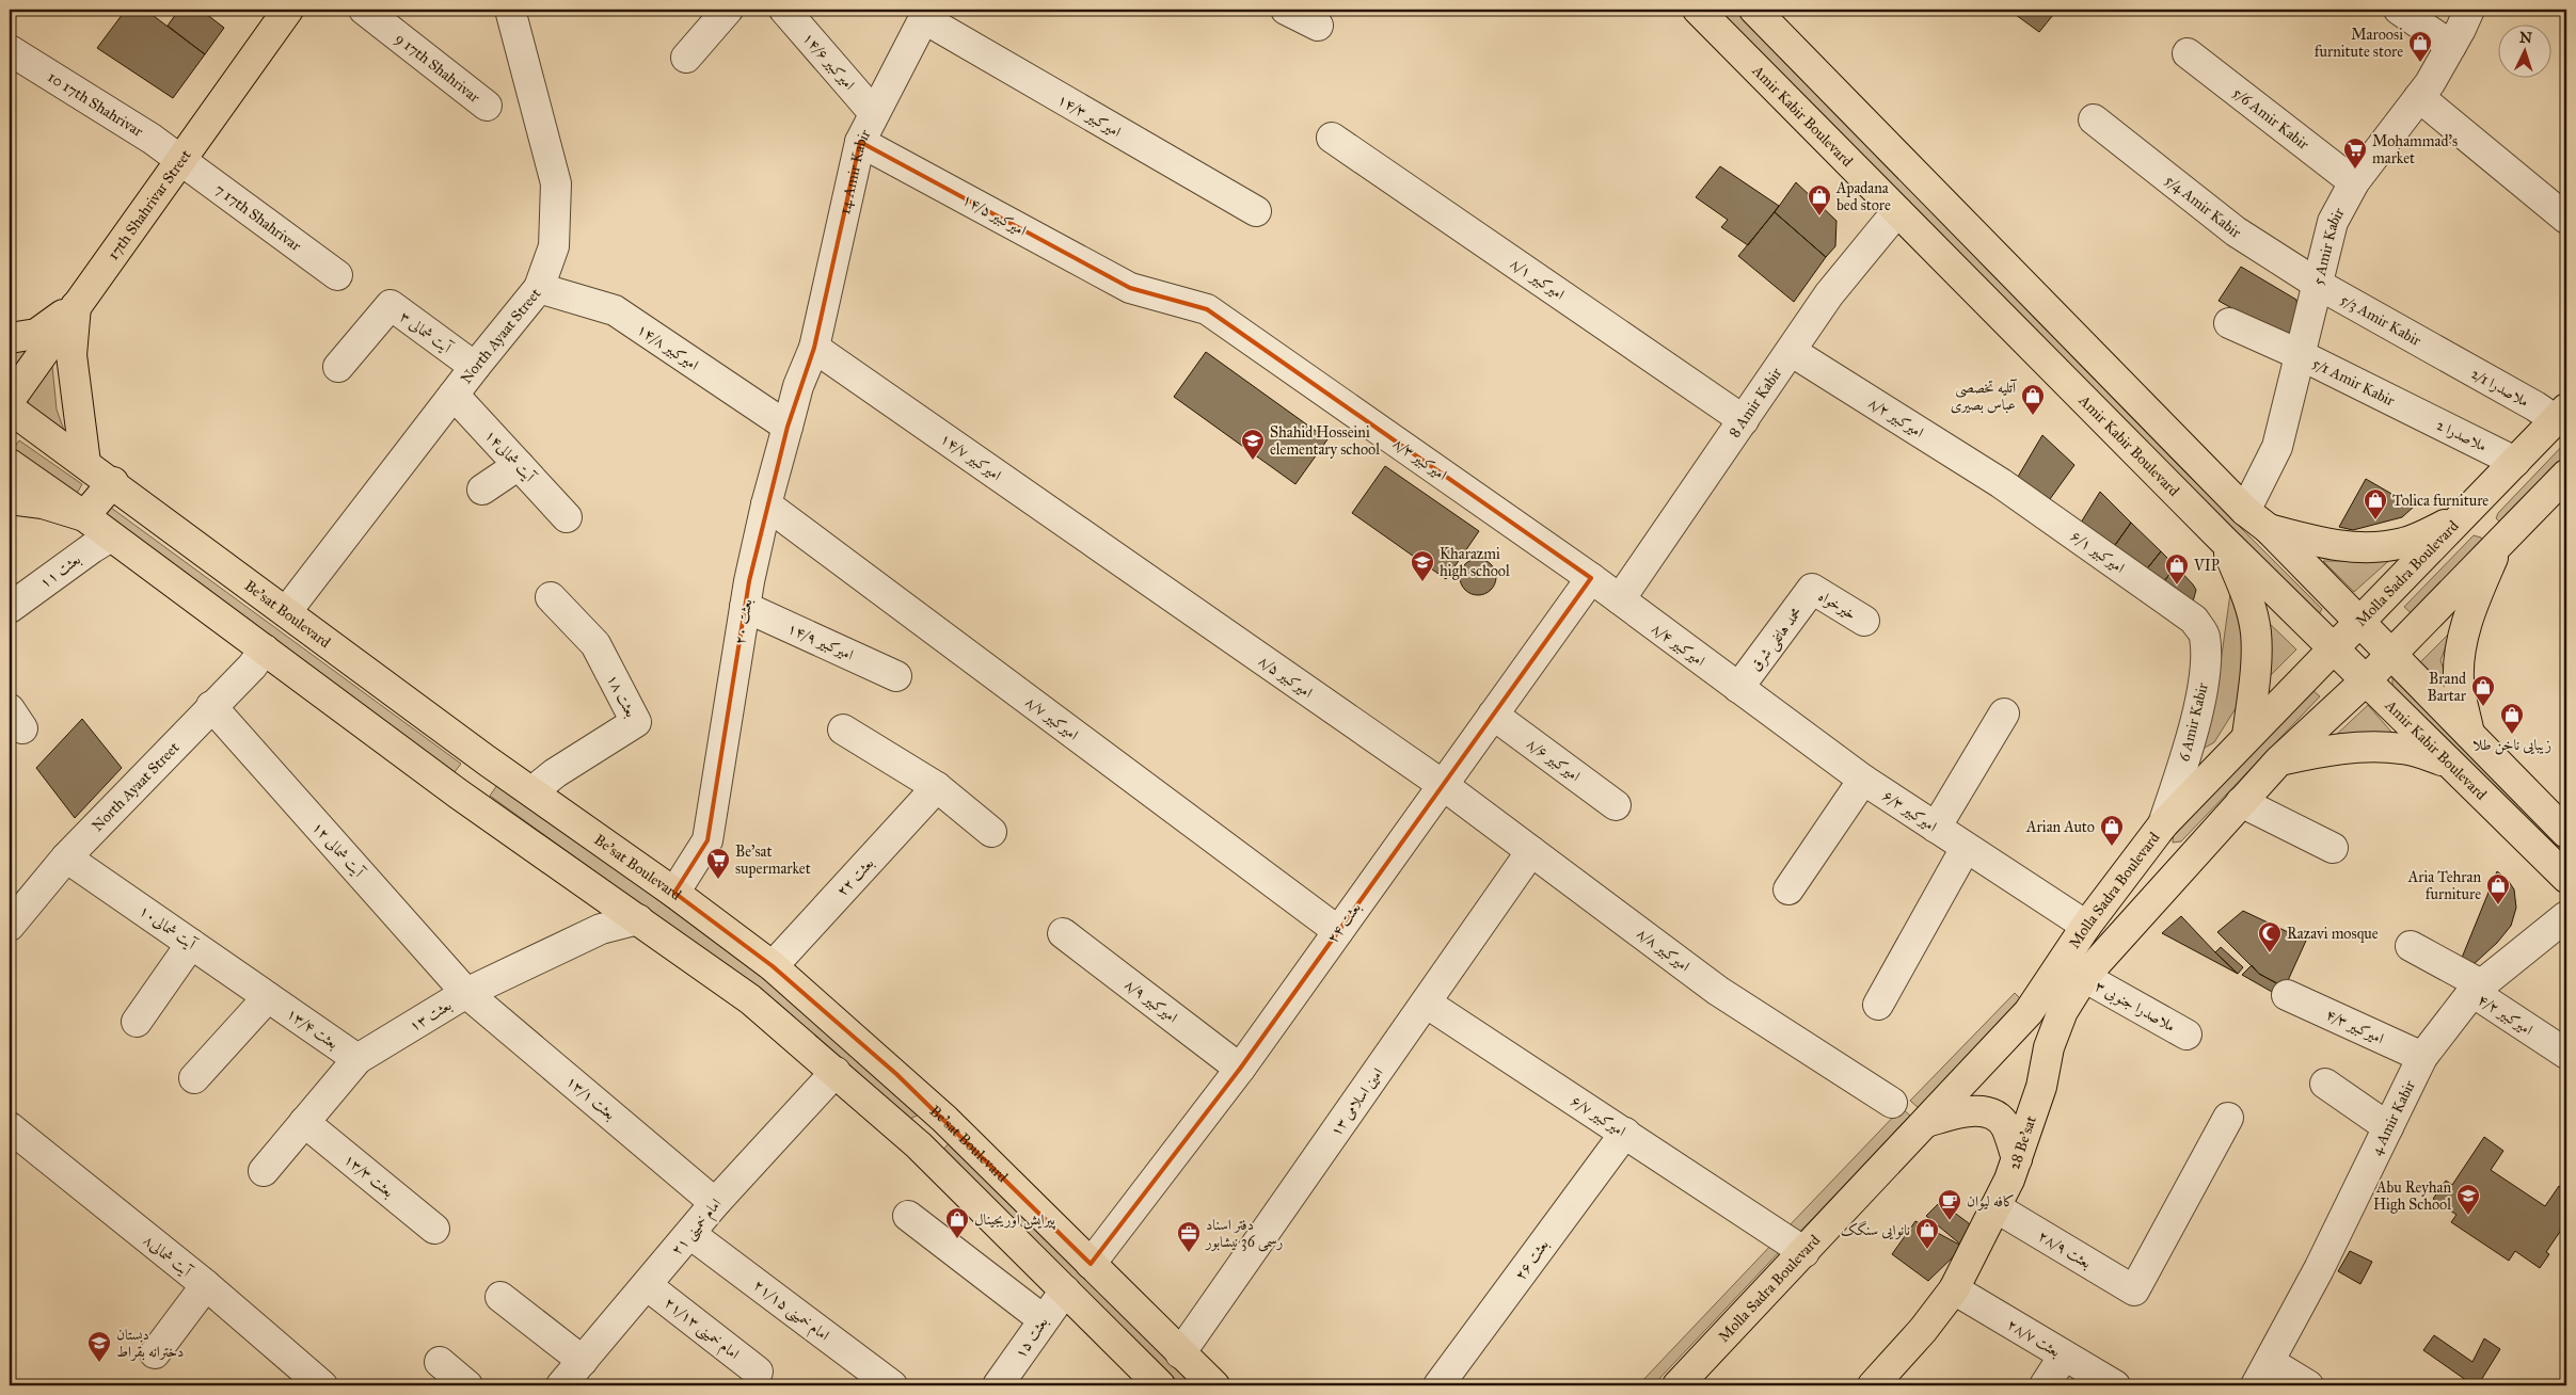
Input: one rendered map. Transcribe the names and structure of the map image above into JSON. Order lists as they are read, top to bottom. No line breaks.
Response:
{"streets":{"main road":["Amir Kabir Boulevard","17th Shahrivar Street","Molla Sadra Boulevard","Be'sat Boulevard","28 Be'sat"],"street":["امیرکبیر ۱۴/۶","9 17th Shahrivar","10 17th Shahrivar","امیرکبیر ۱۴/۳","5/6 Amir Kabir","14 Amir Kabir","5/4 Amir Kabir","امیرکبیر ۱۴/۵","7 17th Shahrivar","5 Amir Kabir","امیرکبیر ۸/۱","5/3 Amir Kabir","آیت شمالی ۳","North Ayaat Street","امیرکبیر ۱۴/۸","5/1 Amir Kabir","ملاصدرا 2/1","8 Amir Kabir","امیرکبیر ۸/۲","ملاصدرا 2","آیت شمالی۱۴","امیرکبیر ۱۴/۷","امیرکبیر ۸/۳","امیرکبیر ۶/۱","بعثت ۱۱","خیرخواه","بعثت ۲۰","محمد هاتفی شرق","امیرکبیر ۱۴/۹","امیرکبیر ۸/۴","امیرکبیر ۸/۵","بعثت ۱۸","امیرکبیر ۸/۷","6 Amir Kabir","امیرکبیر ۸/۶","امیرکبیر ۶/۳","آیت شمالی ۱۲","بعثت ۲۲","بعثت ۲۴","آیت شمالی۱۰","امیرکبیر ۸/۸","امیرکبیر ۸/۹","ملاصدرا جنوبی ۳","امیرکبیر ۴/۲","بعثت ۱۳","امیرکبیر ۴/۳","بعثت ۱۳/۴","بعثت ۱۳/۱","امین اسلامی ۱۳","امیرکبیر ۶/۷","4 Amir Kabir","بعثت ۱۳/۳","امام خمینی ۲۱","بعثت ۲۸/۹","آیت شمالی۸","بعثت ۲۶","امام خمینی ۲۱/۱۵","امام خمینی ۲۱/۱۳","بعثت ۱۵","بعثت ۲۸/۷"]},"crossings":[["امیرکبیر ۱۴/۶","14 Amir Kabir"],["10 17th Shahrivar","17th Shahrivar Street"],["10 17th Shahrivar","7 17th Shahrivar"],["امیرکبیر ۱۴/۳","14 Amir Kabir"],["Amir Kabir Boulevard","8 Amir Kabir"],["Amir Kabir Boulevard","Molla Sadra Boulevard"],["5/6 Amir Kabir","5 Amir Kabir"],["14 Amir Kabir","امیرکبیر ۱۴/۵"],["14 Amir Kabir","امیرکبیر ۱۴/۷"],["14 Amir Kabir","بعثت ۲۰"],["17th Shahrivar Street","7 17th Shahrivar"],["5/4 Amir Kabir","5 Amir Kabir"],["5/4 Amir Kabir","5/3 Amir Kabir"],["امیرکبیر ۱۴/۵","امیرکبیر ۸/۳"],["5 Amir Kabir","5/3 Amir Kabir"],["5 Amir Kabir","5/1 Amir Kabir"],["امیرکبیر ۸/۱","8 Amir Kabir"],["5/3 Amir Kabir","ملاصدرا 2/1"],["آیت شمالی ۳","North Ayaat Street"],["North Ayaat Street","امیرکبیر ۱۴/۸"],["North Ayaat Street","آیت شمالی۱۴"],["North Ayaat Street","Be'sat Boulevard"],["North Ayaat Street","آیت شمالی ۱۲"],["North Ayaat Street","آیت شمالی۱۰"],["امیرکبیر ۱۴/۸","بعثت ۲۰"],["5/1 Amir Kabir","ملاصدرا 2"],["ملاصدرا 2/1","Molla Sadra Boulevard"],["8 Amir Kabir","امیرکبیر ۸/۲"],["8 Amir Kabir","امیرکبیر ۸/۳"],["8 Amir Kabir","امیرکبیر ۸/۴"],["امیرکبیر ۸/۲","امیرکبیر ۶/۱"],["ملاصدرا 2","Molla Sadra Boulevard"],["امیرکبیر ۱۴/۷","بعثت ۲۰"],["امیرکبیر ۱۴/۷","امیرکبیر ۸/۵"],["امیرکبیر ۸/۳","امیرکبیر ۸/۴"],["امیرکبیر ۸/۳","بعثت ۲۴"],["امیرکبیر ۶/۱","6 Amir Kabir"],["Molla Sadra Boulevard","6 Amir Kabir"],["Molla Sadra Boulevard","امیرکبیر ۶/۳"],["Molla Sadra Boulevard","امیرکبیر ۶/۷"],["خیرخواه","محمد هاتفی شرق"],["Be'sat Boulevard","بعثت ۲۰"],["Be'sat Boulevard","بعثت ۱۸"],["Be'sat Boulevard","بعثت ۲۲"],["Be'sat Boulevard","بعثت ۲۴"],["Be'sat Boulevard","امین اسلامی ۱۳"],["بعثت ۲۰","امیرکبیر ۱۴/۹"],["بعثت ۲۰","امیرکبیر ۸/۷"],["محمد هاتفی شرق","امیرکبیر ۸/۴"],["محمد هاتفی شرق","امیرکبیر ۶/۳"],["امیرکبیر ۸/۴","امیرکبیر ۶/۳"],["امیرکبیر ۸/۵","بعثت ۲۴"],["امیرکبیر ۸/۵","امیرکبیر ۸/۸"],["امیرکبیر ۸/۷","بعثت ۲۴"],["امیرکبیر ۸/۶","بعثت ۲۴"],["آیت شمالی ۱۲","بعثت ۱۳"],["آیت شمالی ۱۲","بعثت ۱۳/۱"],["بعثت ۲۴","امیرکبیر ۸/۸"],["بعثت ۲۴","امیرکبیر ۸/۹"],["آیت شمالی۱۰","بعثت ۱۳/۴"],["امیرکبیر ۸/۸","امین اسلامی ۱۳"],["ملاصدرا جنوبی ۳","28 Be'sat"],["امیرکبیر ۴/۲","4 Amir Kabir"],["بعثت ۱۳","بعثت ۱۳/۴"],["بعثت ۱۳","بعثت ۱۳/۱"],["بعثت ۱۳","بعثت ۱۳/۳"],["امیرکبیر ۴/۳","4 Amir Kabir"],["بعثت ۱۳/۱","امام خمینی ۲۱"],["امین اسلامی ۱۳","امیرکبیر ۶/۷"],["امیرکبیر ۶/۷","بعثت ۲۶"],["28 Be'sat","بعثت ۲۸/۹"],["28 Be'sat","بعثت ۲۸/۷"],["امام خمینی ۲۱","امام خمینی ۲۱/۱۵"],["امام خمینی ۲۱","امام خمینی ۲۱/۱۳"]],"places":{"shop":["Maroosi furnitute store","Apadana bed store","آتلیه تخصصی عباس بصیری","Tolica furniture","VIP","Brand Bartar","زیبایی ناخن طلا","Arian Auto","Aria Tehran furniture","پیرایش اوریجینال","نانوایی سنگک"],"supermarket":["Mohammad's market","Be'sat supermarket"],"school or university":["Shahid Hosseini elementary school","Kharazmi high school","Abu Reyhan High School","دبستان دخترانه بقراط"],"mosque":["Razavi mosque"],"cafe":["کافه لیوان"],"office":["دفتر اسناد رسمی 36 نیشابور"]},"north":"top"}
